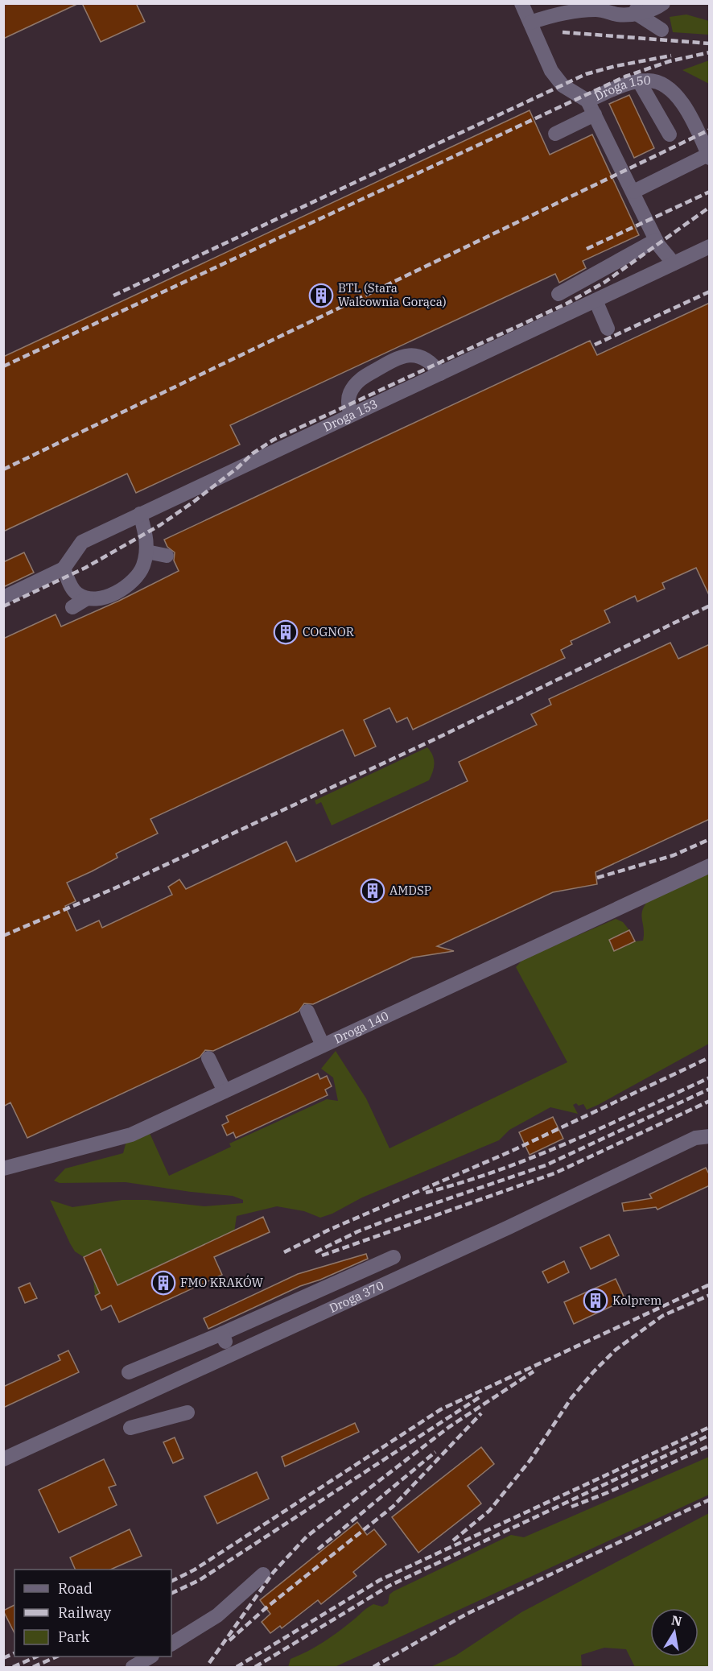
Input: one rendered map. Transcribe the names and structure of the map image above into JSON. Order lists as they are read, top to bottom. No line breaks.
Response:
{"streets":{"lane":["Droga 150","Droga 153","Droga 140","Droga 370"]},"places":{"building":["BTL (Stara Walcownia Gorąca)","COGNOR","AMDSP","FMO KRAKÓW","Kolprem"]},"legend":["Road","Railway","Park"],"north":"top"}
